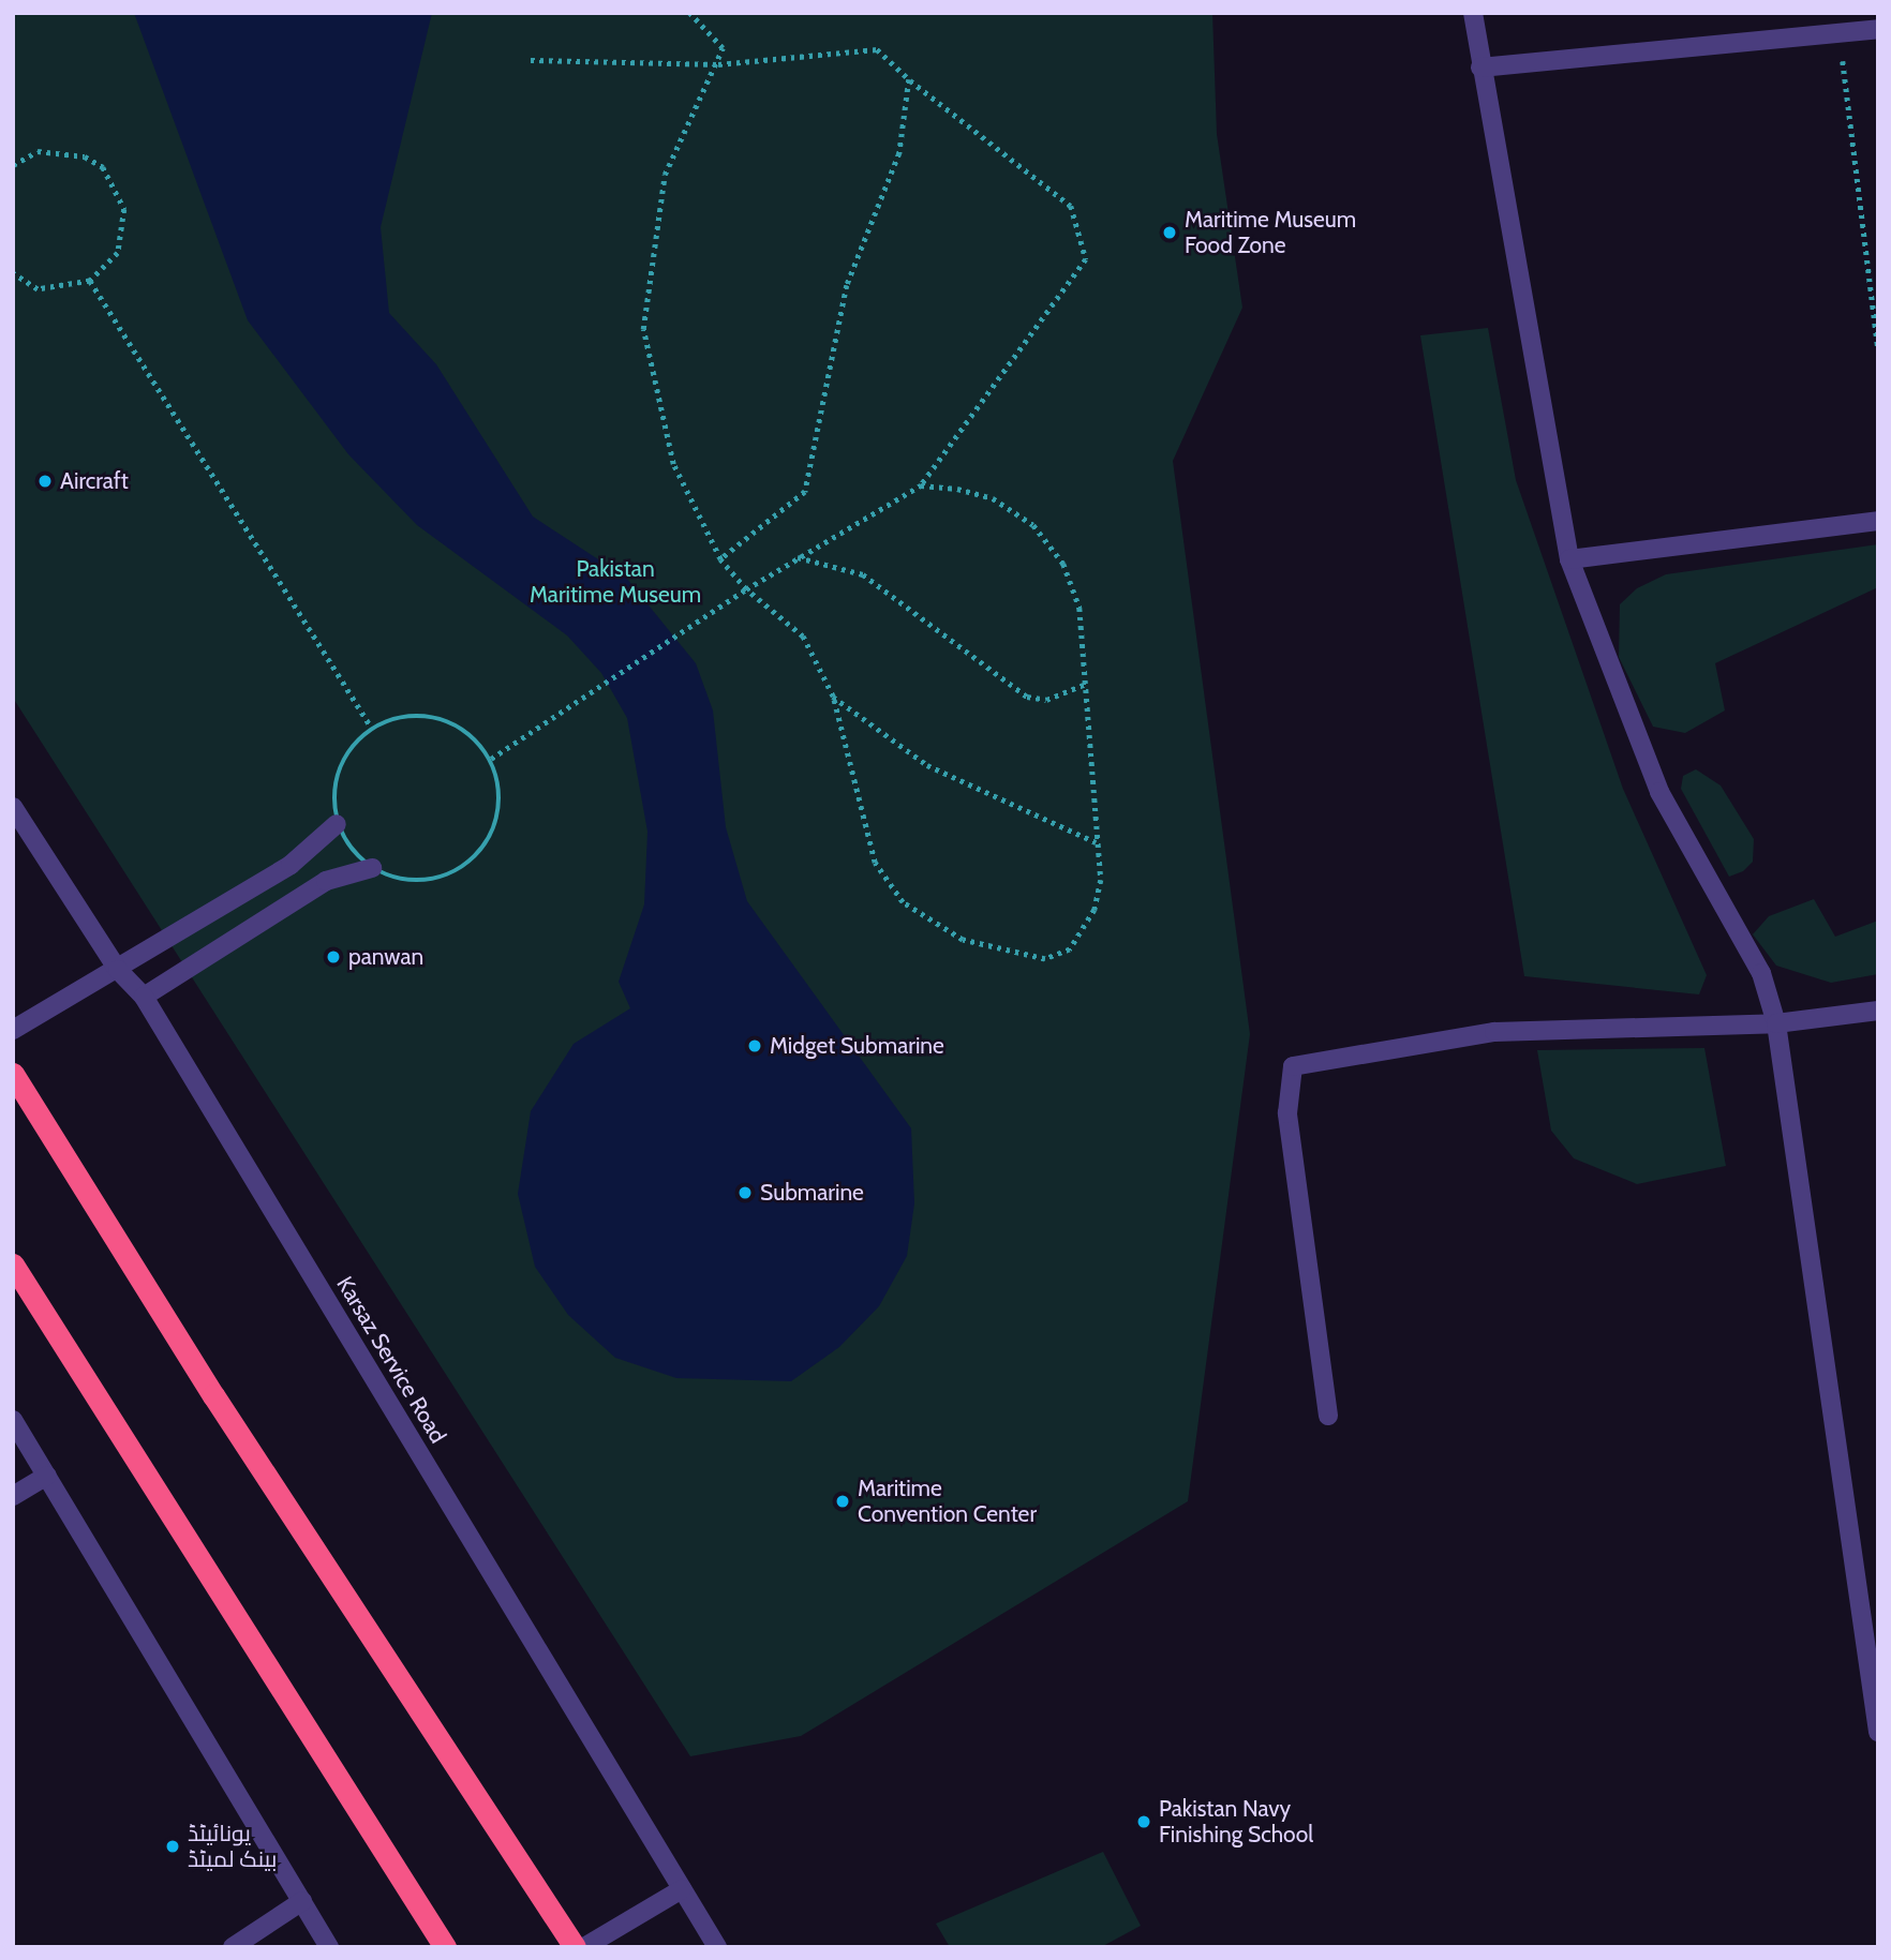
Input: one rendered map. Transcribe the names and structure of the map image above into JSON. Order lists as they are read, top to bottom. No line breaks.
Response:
{"streets":{"street":["Karsaz Service Road"]},"parks":["Pakistan Maritime Museum"],"places":["Maritime Museum Food Zone","Aircraft","panwan","Midget Submarine","Submarine","Maritime Convention Center","Pakistan Navy Finishing School","یونائیٹڈ بینک لمیٹڈ"]}
